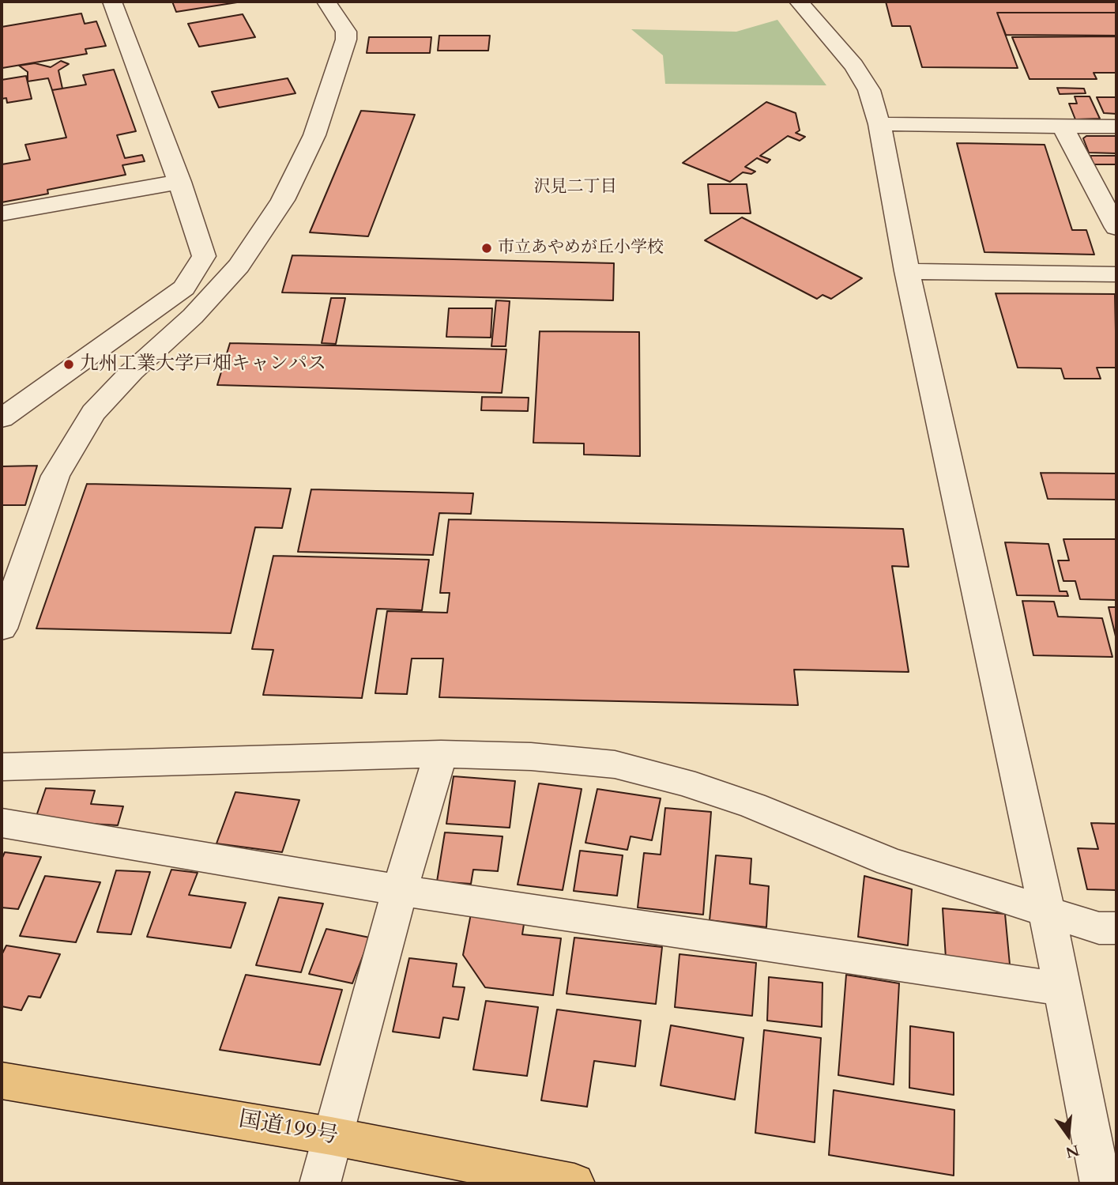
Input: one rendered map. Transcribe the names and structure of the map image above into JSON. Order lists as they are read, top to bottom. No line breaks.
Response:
{"streets":{"highway":["国道199号"]},"districts":["沢見二丁目"],"places":["市立あやめが丘小学校","九州工業大学戸畑キャンパス"],"north":"bottom"}
